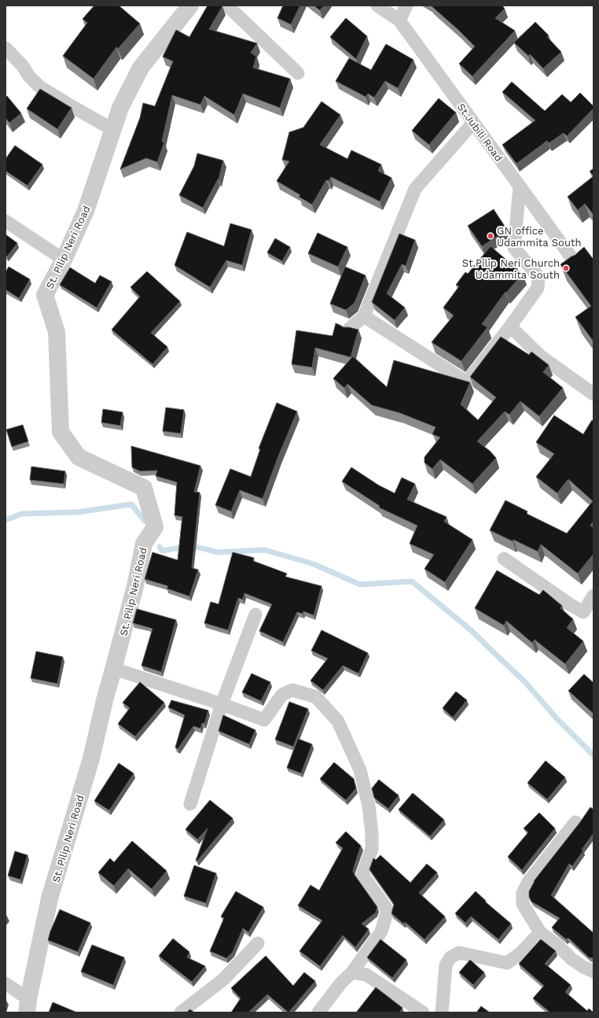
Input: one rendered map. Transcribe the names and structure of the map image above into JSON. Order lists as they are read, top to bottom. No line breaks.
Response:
{"streets":{"street":["St.Jubili Road","St. Pilip Neri Road"]},"places":["GN office Udammita South","St.Pilip Neri Church Udammita South"]}
